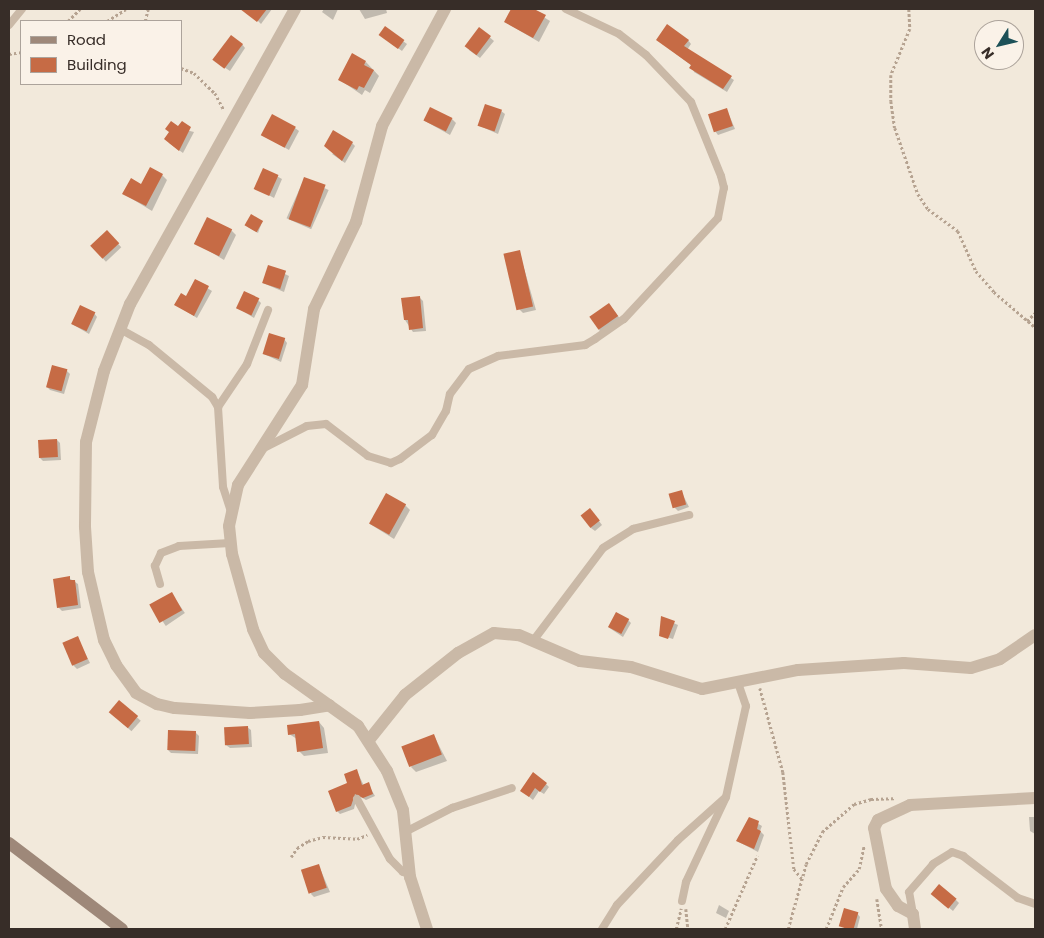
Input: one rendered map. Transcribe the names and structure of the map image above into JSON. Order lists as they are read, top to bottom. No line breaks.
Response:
{"legend":["Road","Building"],"north":"bottom left"}
